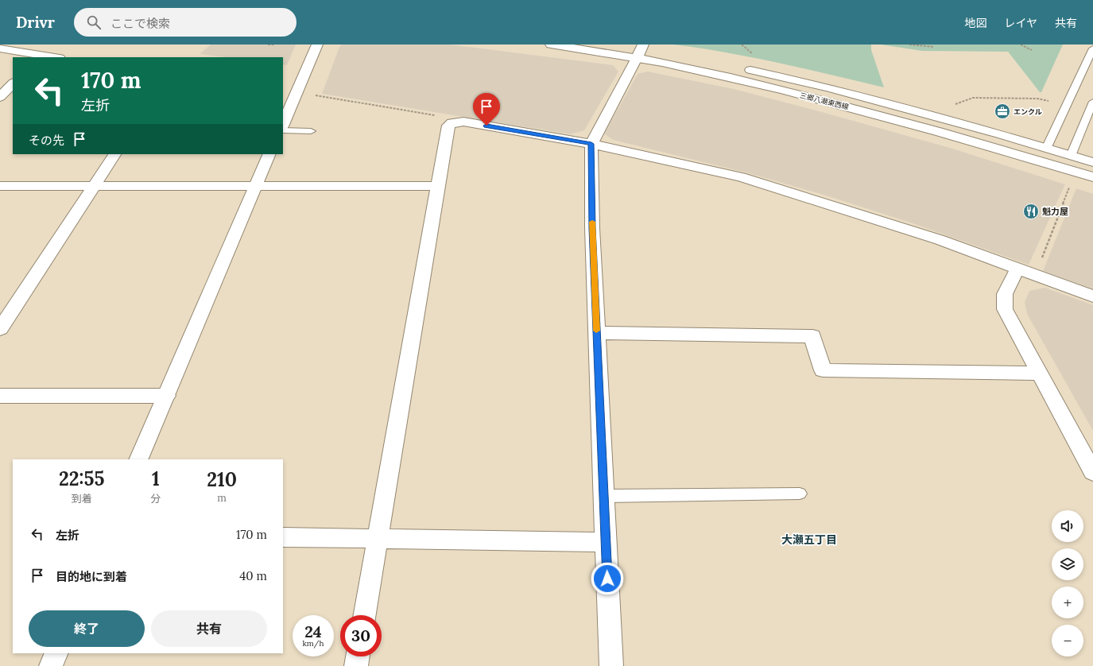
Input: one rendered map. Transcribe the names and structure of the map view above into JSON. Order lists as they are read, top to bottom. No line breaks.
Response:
{"streets":{"street":["三郷八潮東西線"]},"districts":["大瀬五丁目"],"places":{"office":["エンクル"],"restaurant":["魁力屋"]},"page":{"header":"Drivr","search":"ここで検索","nav":["地図","レイヤ","共有"],"turn":["170 m","左折"],"then":"その先","eta":["22:55","到着","1","分","210","m"],"map_buttons":["+","−"],"list":[{"name":"左折","value":"170 m"},{"name":"目的地に到着","value":"40 m"}],"buttons":["終了","共有"],"speed":"24 km/h","limit":"30"}}
